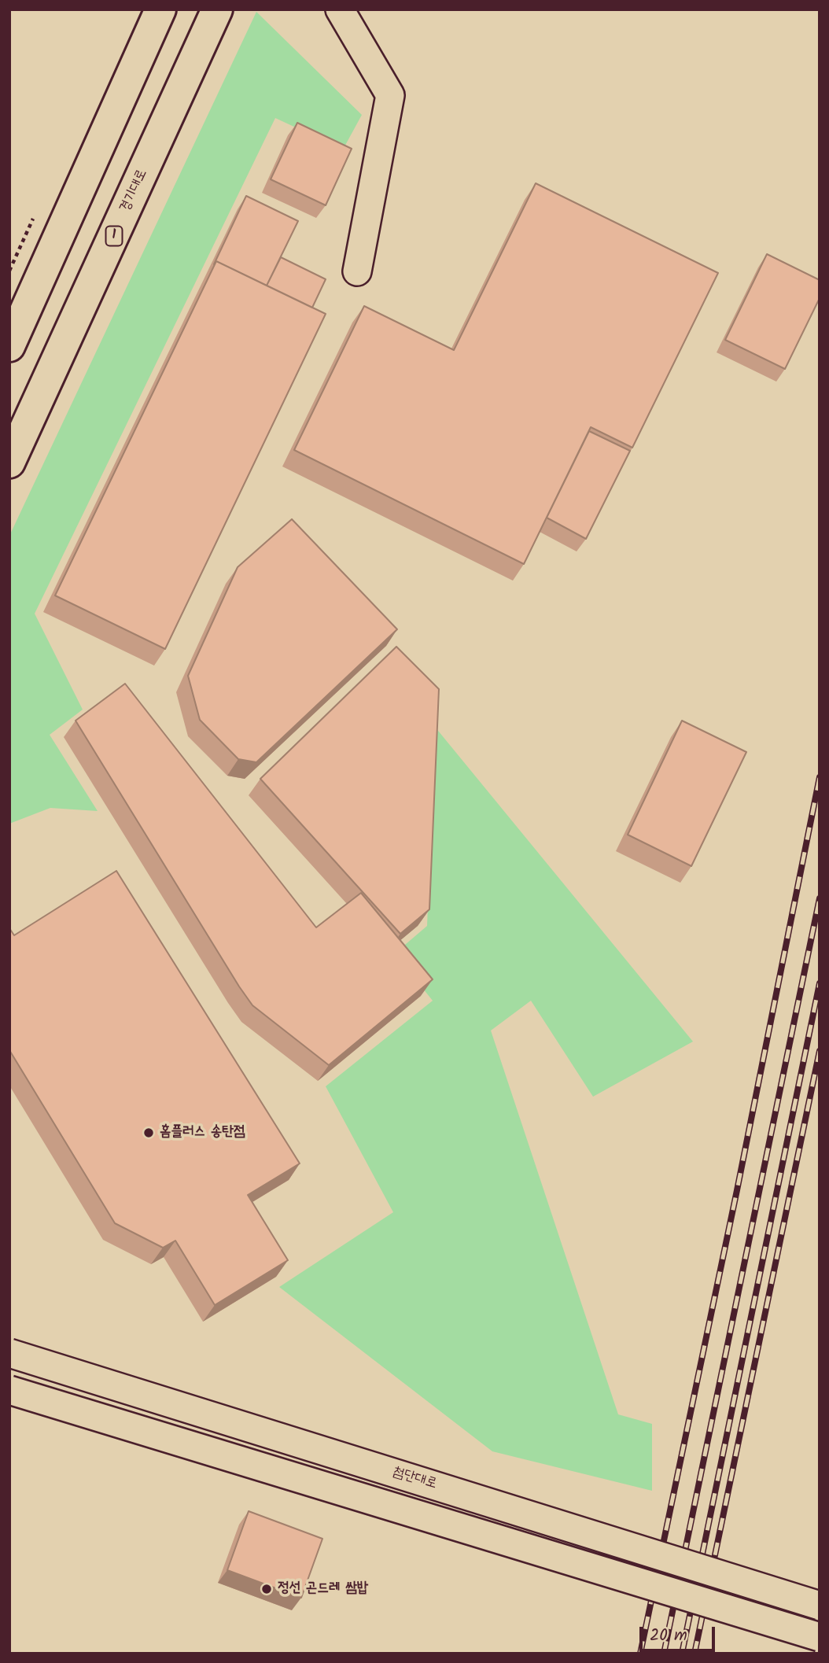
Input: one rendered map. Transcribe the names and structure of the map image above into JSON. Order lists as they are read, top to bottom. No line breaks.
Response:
{"streets":{"main road":["경기대로","1"],"street":["첨단대로"]},"places":["홈플러스 송탄점","정선 곤드레 쌈밥"],"scale_bar":"20 m"}
